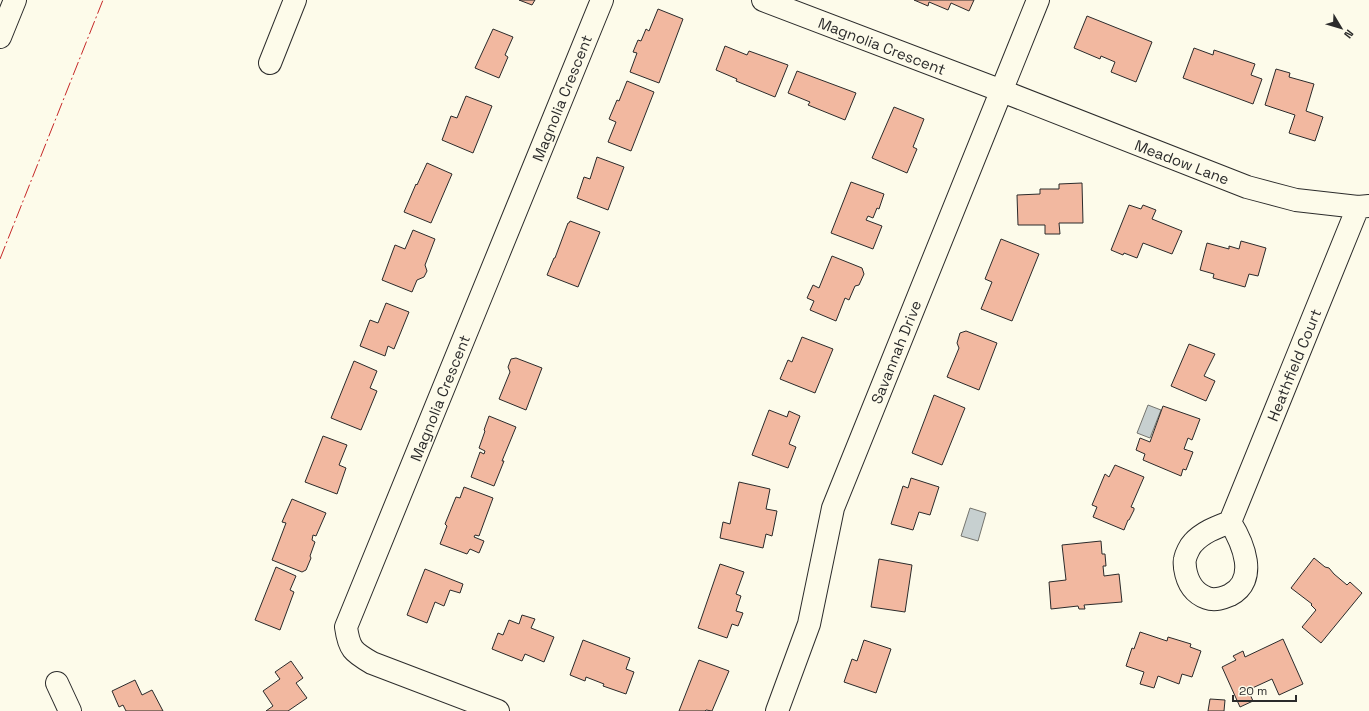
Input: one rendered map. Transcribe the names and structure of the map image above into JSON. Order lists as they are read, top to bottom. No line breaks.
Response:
{"streets":{"main road":["Magnolia Crescent","Meadow Lane","Savannah Drive","Heathfield Court"]},"crossings":[["Magnolia Crescent","Meadow Lane"],["Magnolia Crescent","Savannah Drive"],["Meadow Lane","Savannah Drive"],["Meadow Lane","Heathfield Court"]],"scale_bar":"20 m","north":"bottom right"}
